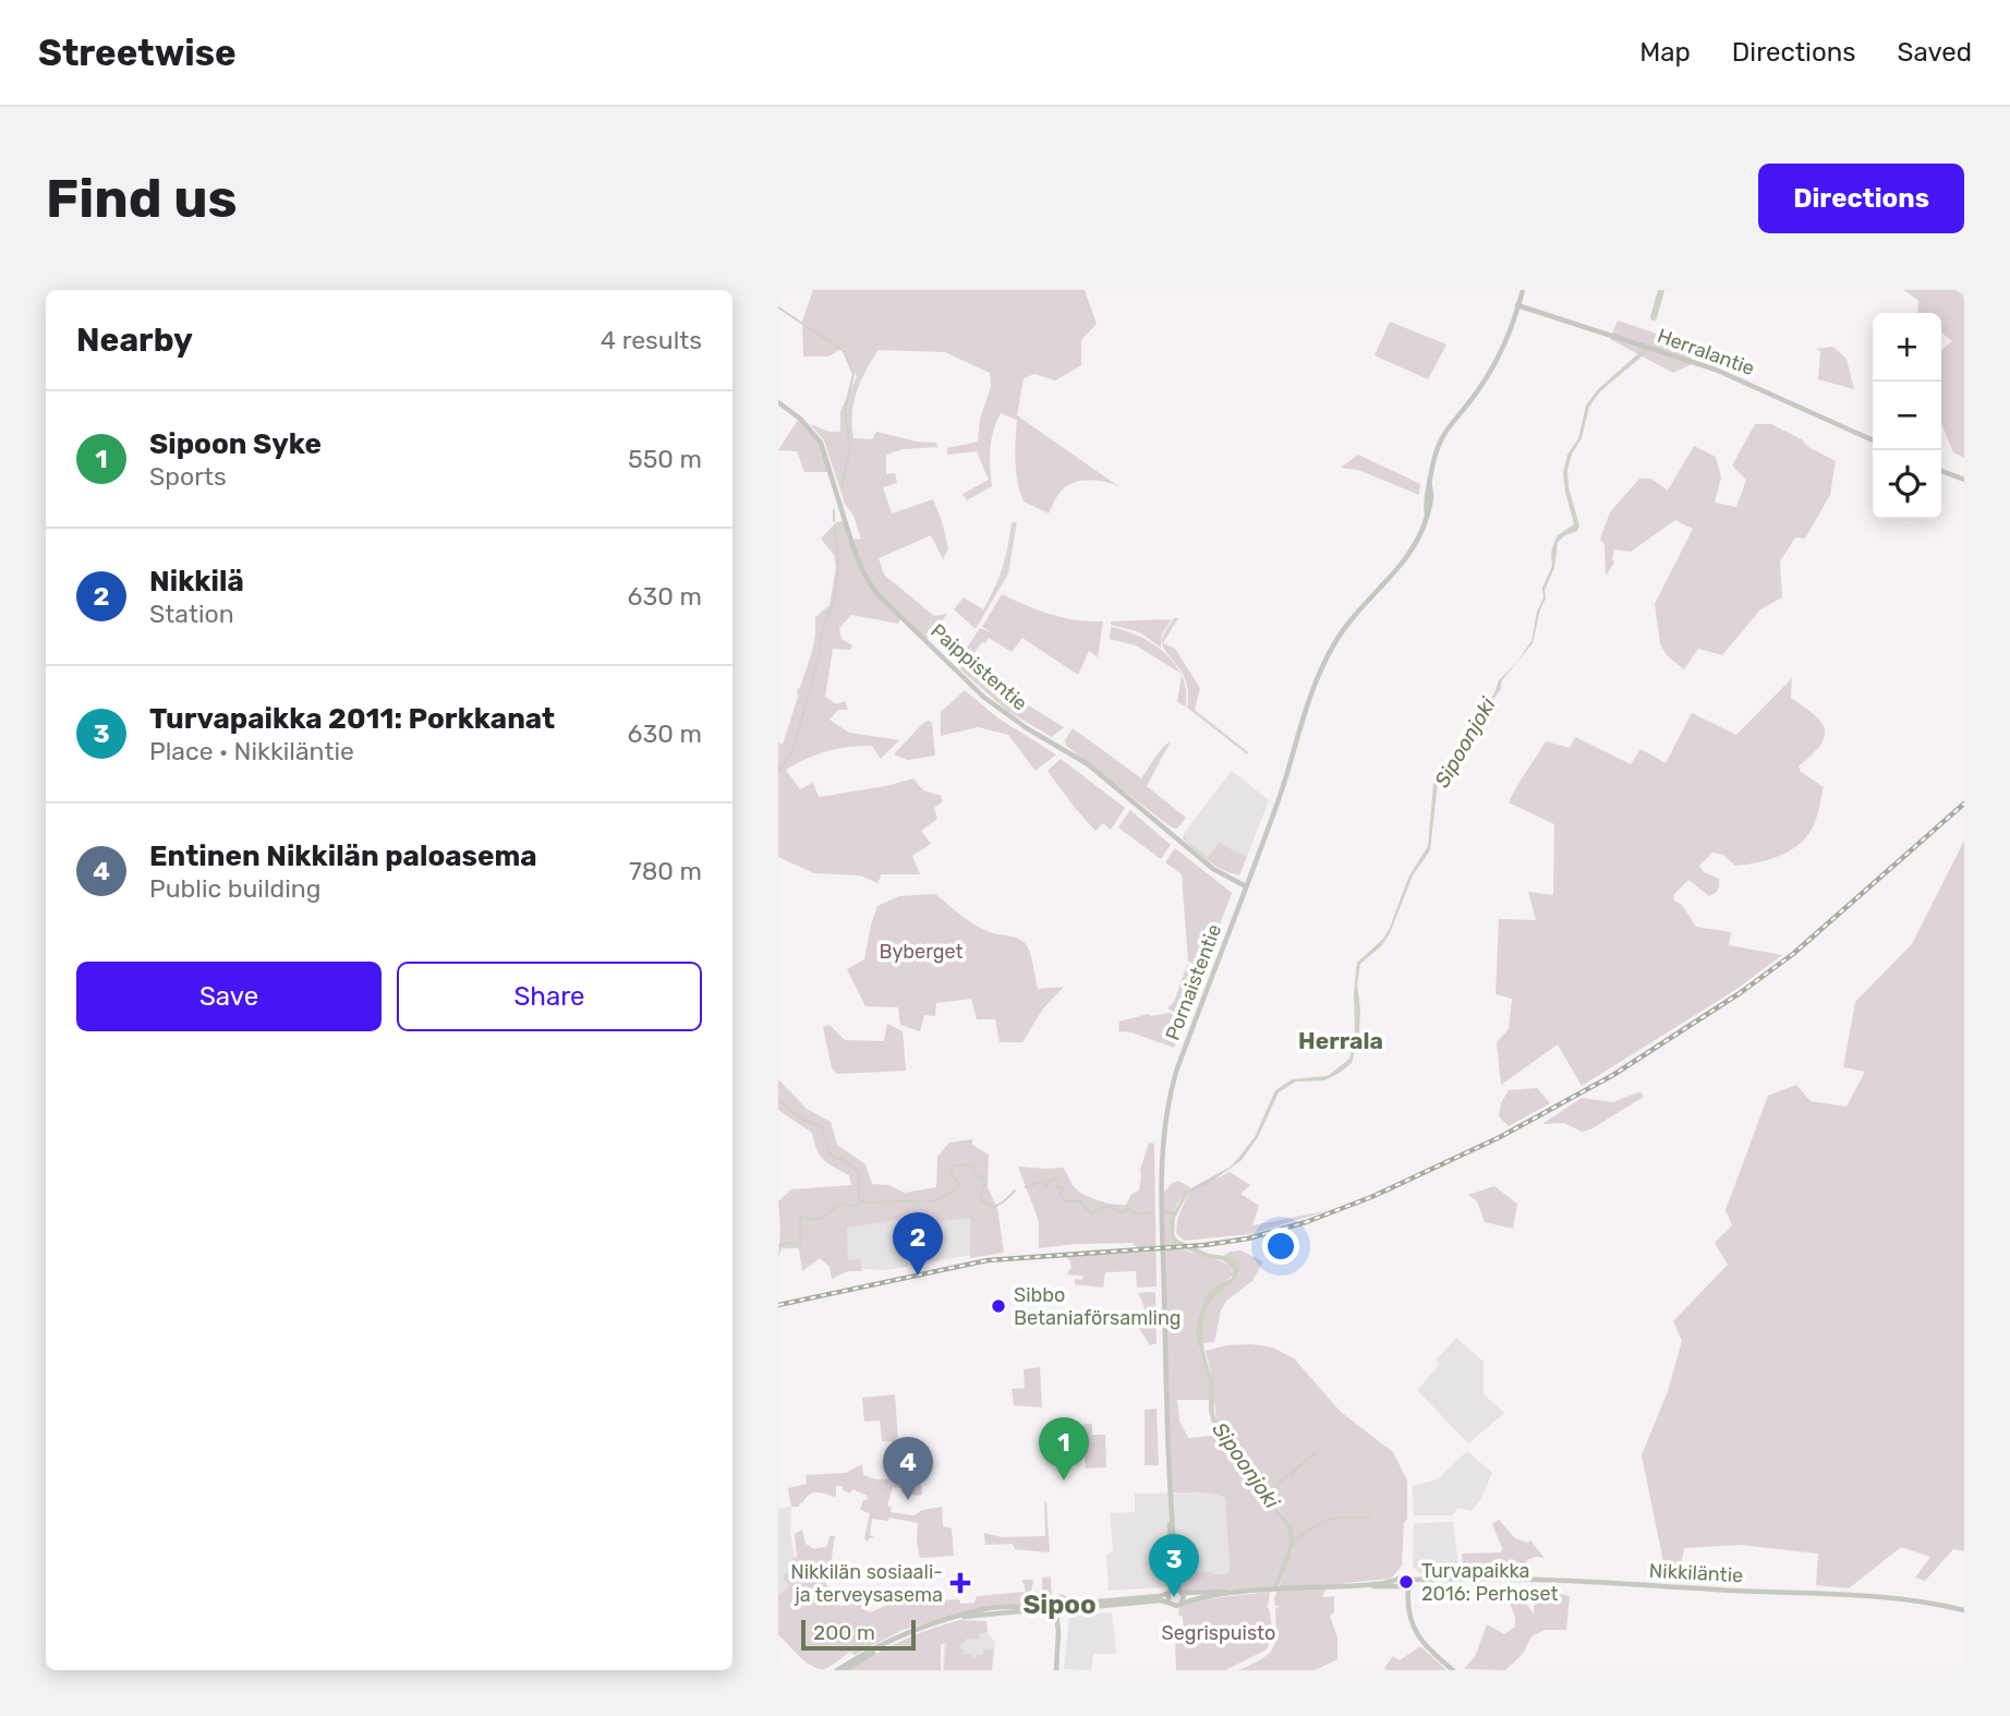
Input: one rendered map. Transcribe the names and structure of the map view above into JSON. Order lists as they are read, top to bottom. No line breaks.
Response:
{"streets":{"street":["Herralantie","Paippistentie","Pornaistentie","Nikkiläntie"]},"crossings":[["Herralantie","Pornaistentie"],["Paippistentie","Pornaistentie"],["Pornaistentie","Nikkiläntie"]],"districts":["Herrala","Sipoo"],"water":["Sipoonjoki"],"parks":["Byberget","Segrispuisto"],"places":{"other":["Sibbo Betaniaförsamling","Turvapaikka 2016: Perhoset"],"health":["Nikkilän sosiaali- ja terveysasema"]},"scale_bar":"200 m","page":{"header":"Streetwise","nav":["Map","Directions","Saved"],"buttons":["Directions",["Save","Share"]],"title":"Find us","heading":["Nearby","4 results"],"map_buttons":["+","−"],"list":[{"mark":"1","name":"Sipoon Syke","note":"Sports","value":"550 m"},{"mark":"2","name":"Nikkilä","note":"Station","value":"630 m"},{"mark":"3","name":"Turvapaikka 2011: Porkkanat","note":"Place · Nikkiläntie","value":"630 m"},{"mark":"4","name":"Entinen Nikkilän paloasema","note":"Public building","value":"780 m"}],"pins":["2","1","4","3"],"scale":"200 m"}}
